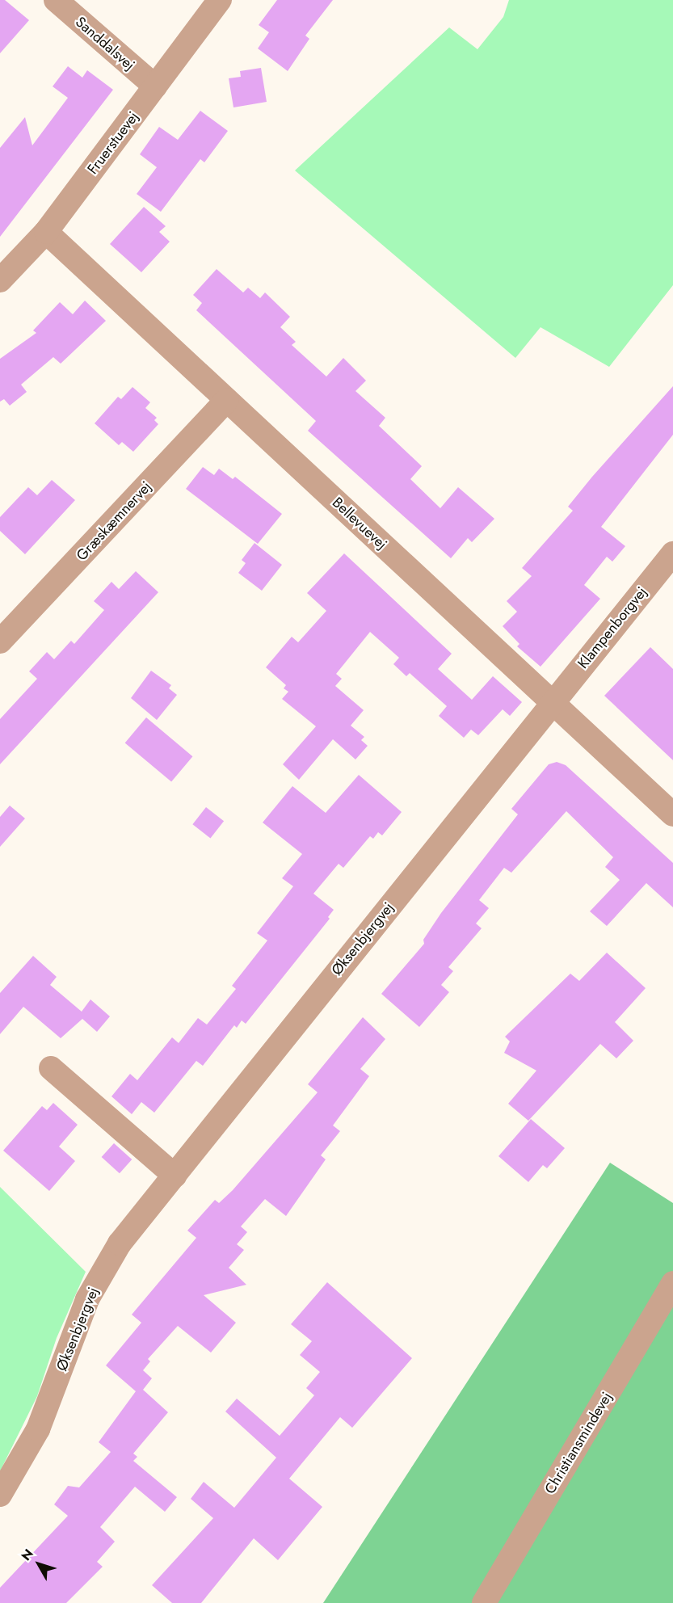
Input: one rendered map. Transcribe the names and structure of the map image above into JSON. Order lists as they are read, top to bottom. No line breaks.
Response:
{"streets":{"street":["Sanddalsvej","Fruerstuevej","Græskæmnervej","Bellevuevej","Klampenborgvej","Øksenbjergvej","Christiansmindevej"]},"crossings":[["Sanddalsvej","Fruerstuevej"],["Fruerstuevej","Bellevuevej"],["Græskæmnervej","Bellevuevej"],["Bellevuevej","Klampenborgvej"],["Bellevuevej","Øksenbjergvej"],["Klampenborgvej","Øksenbjergvej"]],"north":"top left"}
